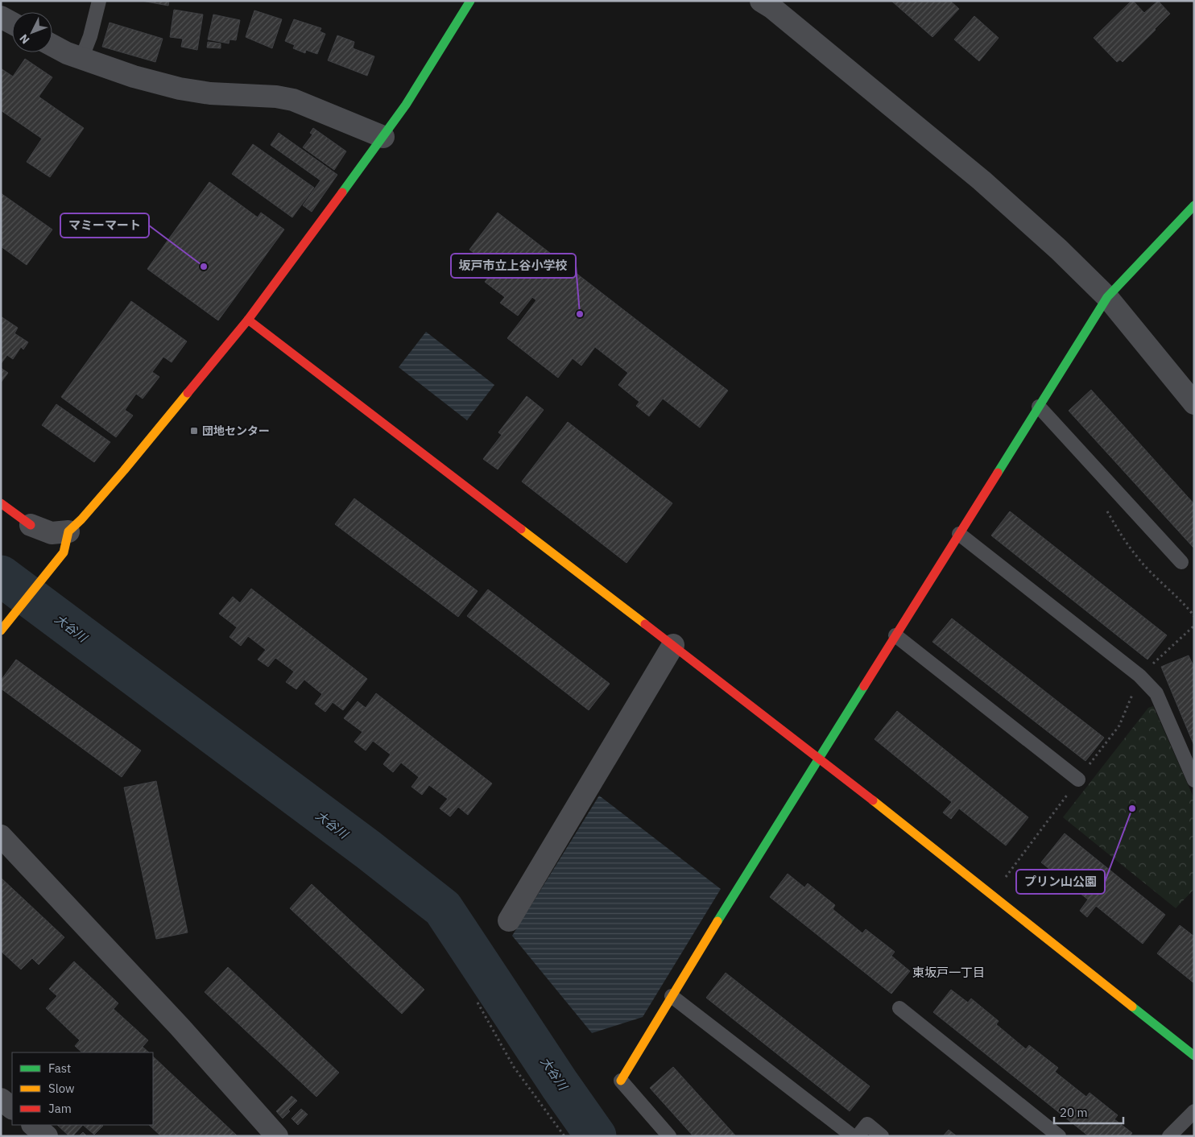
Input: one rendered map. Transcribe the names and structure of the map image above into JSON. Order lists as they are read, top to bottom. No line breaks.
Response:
{"districts":["東坂戸一丁目"],"water":["大谷川"],"places":{"other":["マミーマート","坂戸市立上谷小学校","プリン山公園"],"transit":["団地センター"]},"legend":["Fast","Slow","Jam"],"scale_bar":"20 m","north":"bottom left"}
